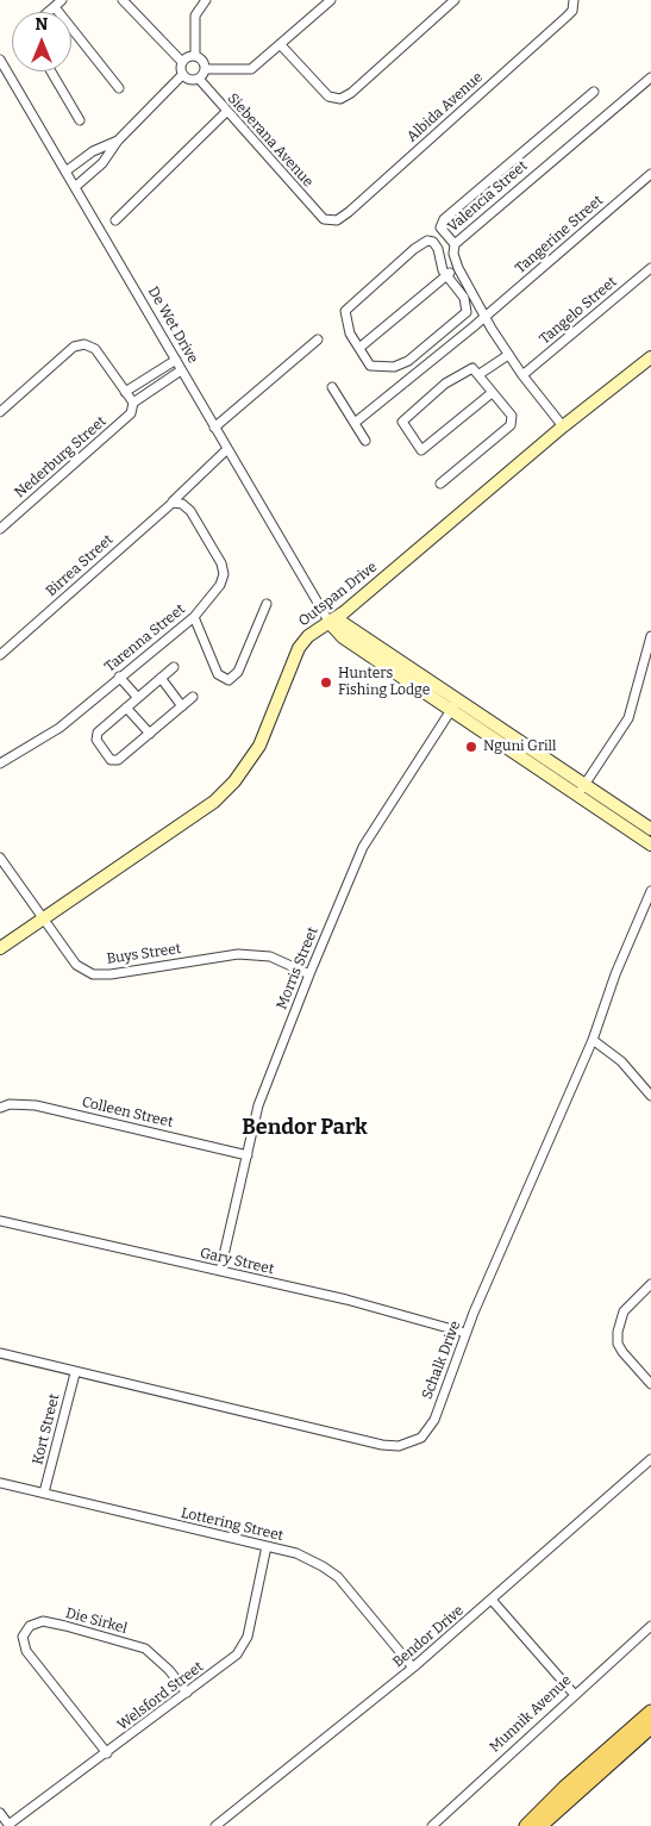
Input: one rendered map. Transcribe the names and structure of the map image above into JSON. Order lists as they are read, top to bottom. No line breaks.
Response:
{"streets":{"street":["Albida Avenue","Sieberana Avenue","Valencia Street","Tangerine Street","Tangelo Street","De Wet Drive","Nederburg Street","Birrea Street","Outspan Drive","Tarenna Street","Buys Street","Morris Street","Colleen Street","Gary Street","Schalk Drive","Kort Street","Lottering Street","Die Sirkel","Bendor Drive","Welsford Street","Munnik Avenue"]},"crossings":[["Albida Avenue","Sieberana Avenue"],["Valencia Street","Tangerine Street"],["Valencia Street","Tangelo Street"],["Valencia Street","Outspan Drive"],["De Wet Drive","Nederburg Street"],["De Wet Drive","Birrea Street"],["De Wet Drive","Outspan Drive"],["De Wet Drive","Morris Street"],["Birrea Street","Tarenna Street"],["Outspan Drive","Buys Street"],["Buys Street","Morris Street"],["Morris Street","Colleen Street"],["Morris Street","Gary Street"],["Gary Street","Schalk Drive"],["Schalk Drive","Kort Street"],["Kort Street","Lottering Street"],["Lottering Street","Bendor Drive"],["Lottering Street","Welsford Street"],["Die Sirkel","Welsford Street"]],"districts":["Bendor Park"],"places":["Hunters Fishing Lodge","Nguni Grill"],"north":"top"}
